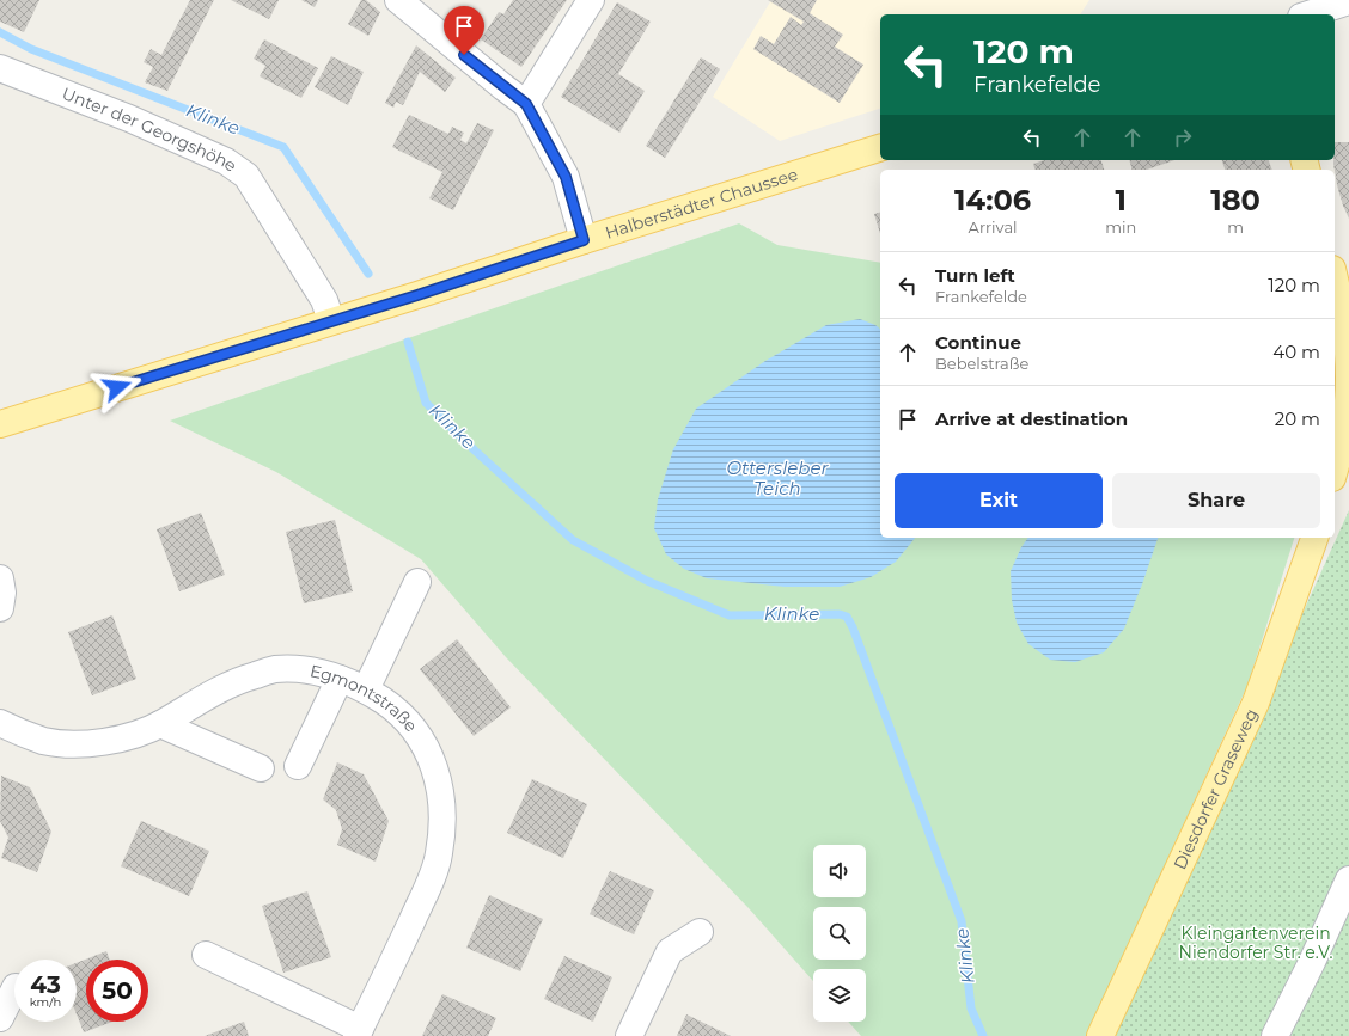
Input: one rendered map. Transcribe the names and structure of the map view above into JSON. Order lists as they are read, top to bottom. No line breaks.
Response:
{"streets":{"main road":["Halberstädter Chaussee","Diesdorfer Graseweg"],"street":["Unter der Georgshöhe","Egmontstraße"]},"crossings":[["Unter der Georgshöhe","Halberstädter Chaussee"]],"water":["Klinke","Ottersleber Teich"],"parks":["Kleingartenverein Niendorfer Str. e.V."],"page":{"turn":["120 m","Frankefelde"],"eta":["14:06","Arrival","1","min","180","m"],"list":[{"name":"Turn left","note":"Frankefelde","value":"120 m"},{"name":"Continue","note":"Bebelstraße","value":"40 m"},{"name":"Arrive at destination","value":"20 m"}],"buttons":["Exit","Share"],"speed":"43 km/h","limit":"50"}}
